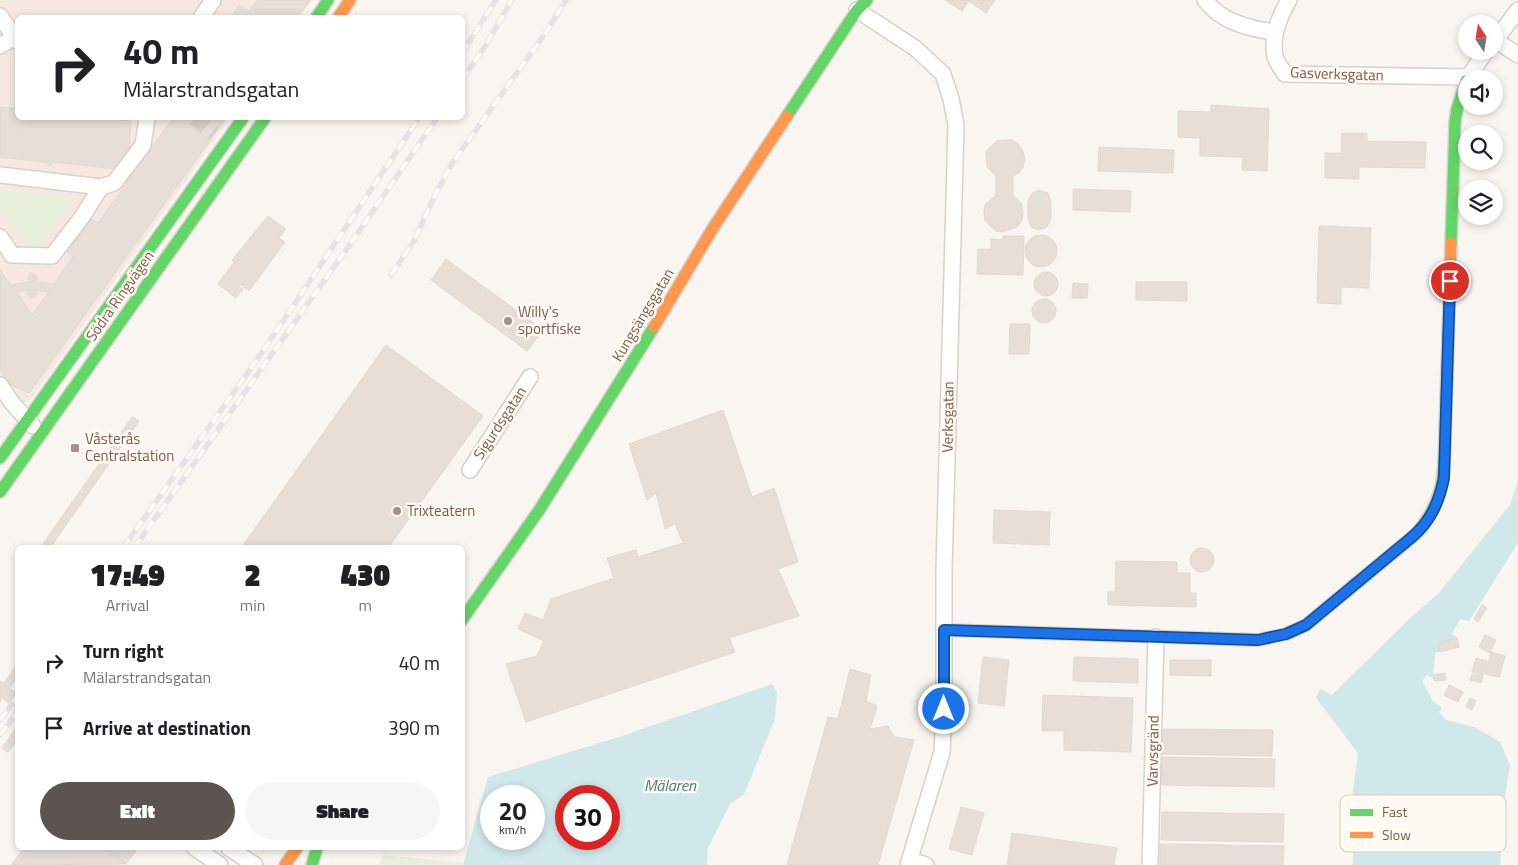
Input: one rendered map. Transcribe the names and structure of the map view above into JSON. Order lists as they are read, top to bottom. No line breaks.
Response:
{"streets":{"main road":["Södra Ringvägen","Kungsängsgatan"],"street":["Gasverksgatan","Verksgatan","Sigurdsgatan","Varvsgränd"]},"crossings":[["Kungsängsgatan","Verksgatan"]],"water":["Mälaren"],"places":{"other":["Willy's sportfiske","Trixteatern"],"transit":["Våsterås Centralstation"]},"legend":["Fast","Slow"],"north":"top","page":{"turn":["40 m","Mälarstrandsgatan"],"eta":["17:49","Arrival","2","min","430","m"],"list":[{"name":"Turn right","note":"Mälarstrandsgatan","value":"40 m"},{"name":"Arrive at destination","value":"390 m"}],"buttons":["Exit","Share"],"speed":"20 km/h","limit":"30"}}
